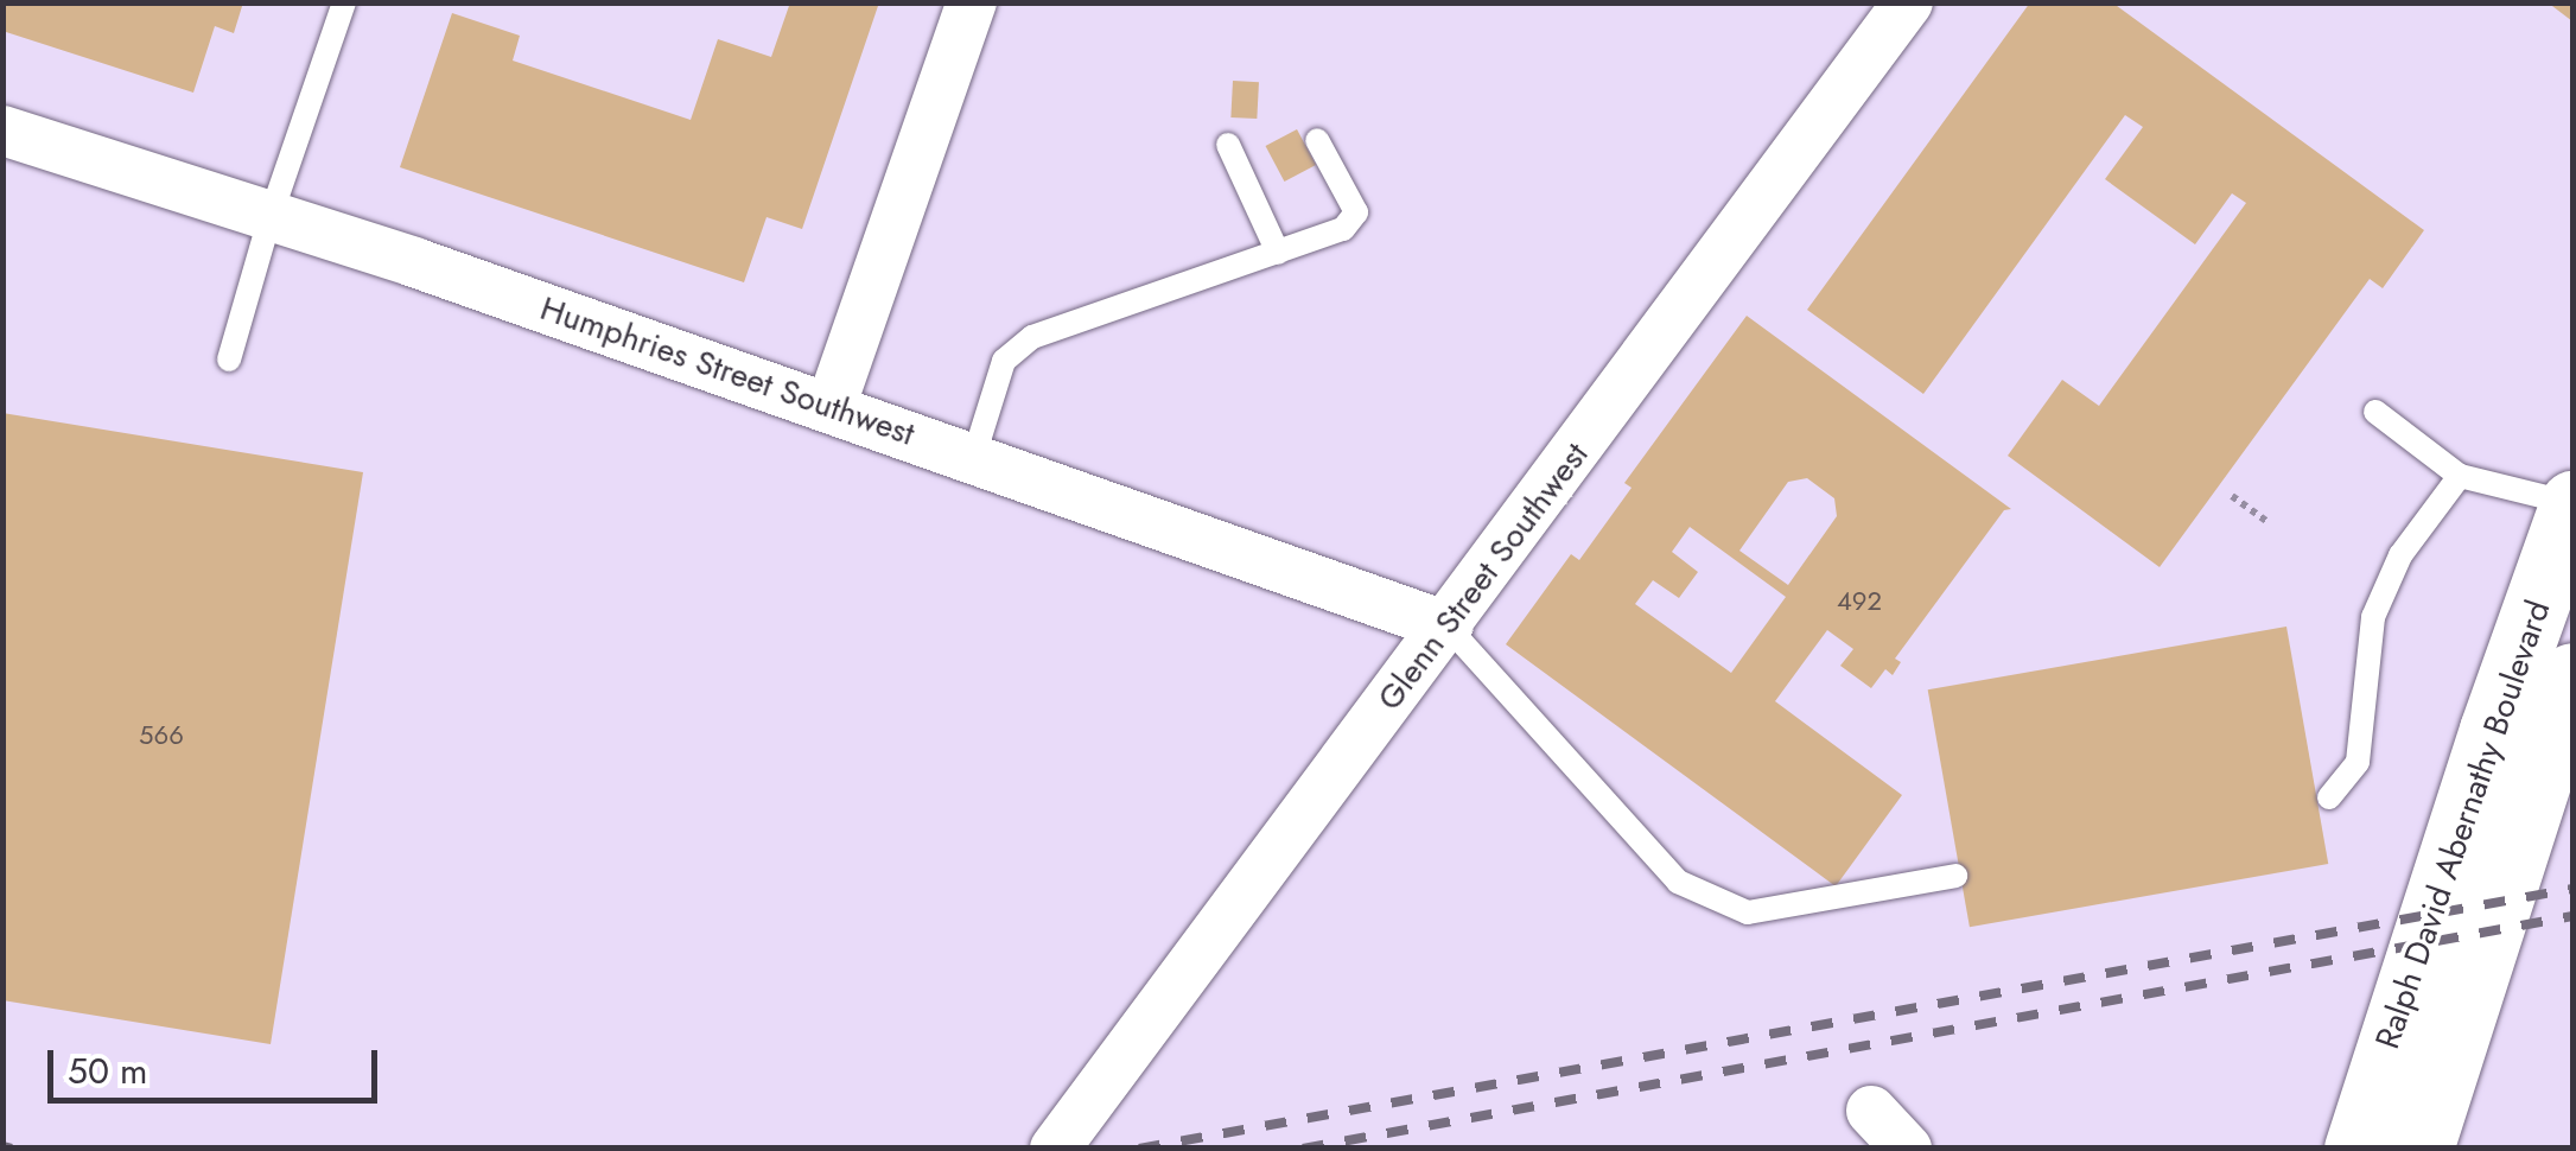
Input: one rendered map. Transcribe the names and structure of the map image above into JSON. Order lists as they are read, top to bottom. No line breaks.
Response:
{"streets":{"main road":["Ralph David Abernathy Boulevard"],"street":["Humphries Street Southwest","Glenn Street Southwest"]},"crossings":[["Humphries Street Southwest","Glenn Street Southwest"]],"house_numbers":["492","566"],"scale_bar":"50 m"}
